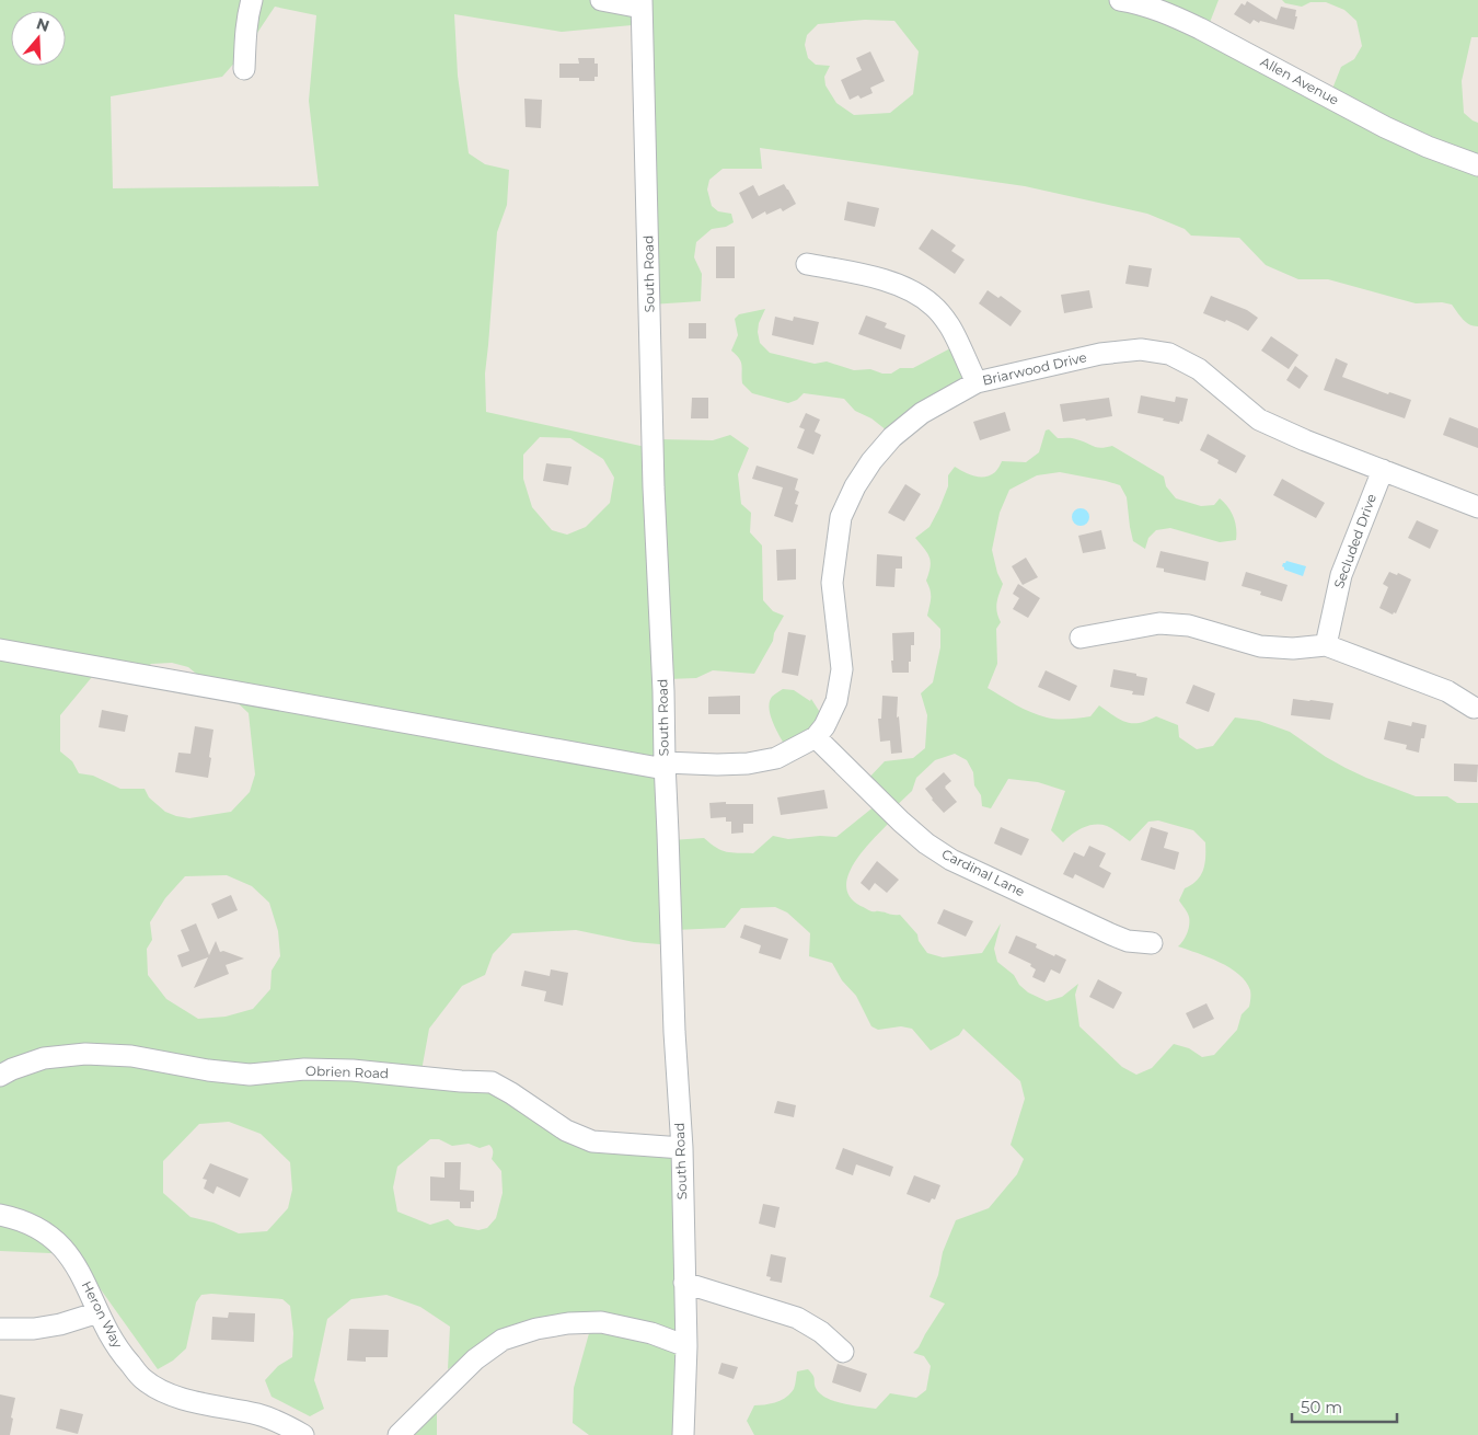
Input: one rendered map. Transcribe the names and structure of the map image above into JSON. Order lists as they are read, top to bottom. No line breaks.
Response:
{"streets":{"street":["Allen Avenue","South Road","Briarwood Drive","Secluded Drive","Cardinal Lane","Obrien Road","Heron Way"]},"crossings":[["South Road","Obrien Road"],["Briarwood Drive","Secluded Drive"],["Briarwood Drive","Cardinal Lane"]],"scale_bar":"50 m","north":"top"}
